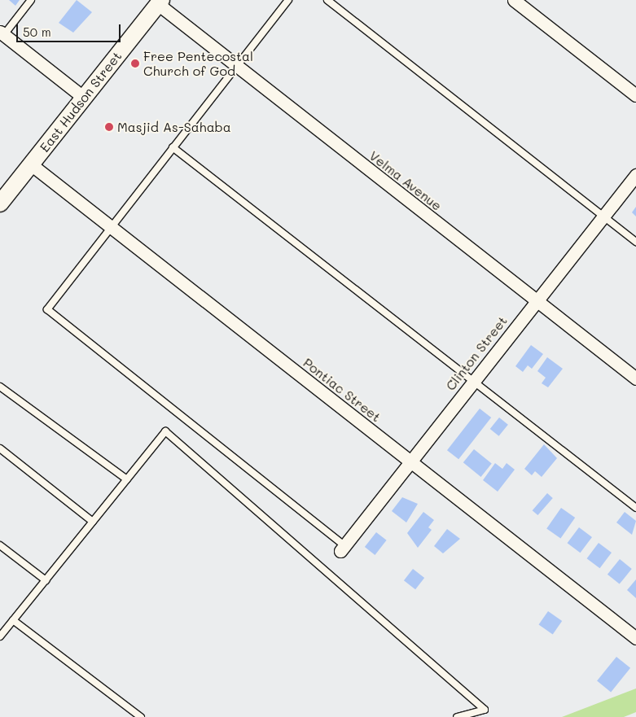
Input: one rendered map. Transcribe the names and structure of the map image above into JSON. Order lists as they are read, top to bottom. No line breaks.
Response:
{"streets":{"main road":["East Hudson Street"],"street":["Velma Avenue","Clinton Street","Pontiac Street"]},"crossings":[["East Hudson Street","Velma Avenue"],["East Hudson Street","Pontiac Street"],["Velma Avenue","Clinton Street"],["Clinton Street","Pontiac Street"]],"places":["Free Pentecostal Church of God","Masjid As-Sahaba"],"scale_bar":"50 m"}
